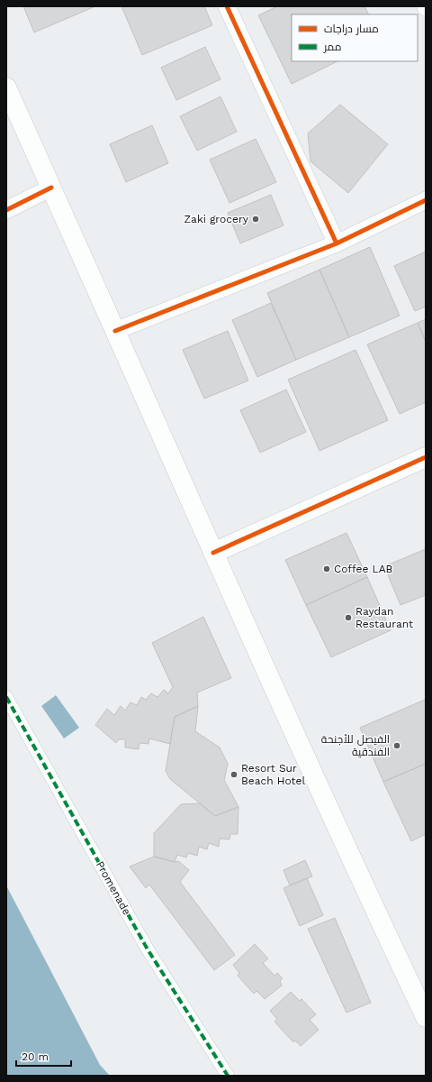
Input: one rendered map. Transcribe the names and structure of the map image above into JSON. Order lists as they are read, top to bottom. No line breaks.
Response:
{"streets":{"street":["Promenade"]},"places":["Zaki grocery","Coffee LAB","Raydan Restaurant","الفيصل للأجنحة الفندقية","Resort Sur Beach Hotel"],"legend":["مسار دراجات","ممر"],"scale_bar":"20 m"}
